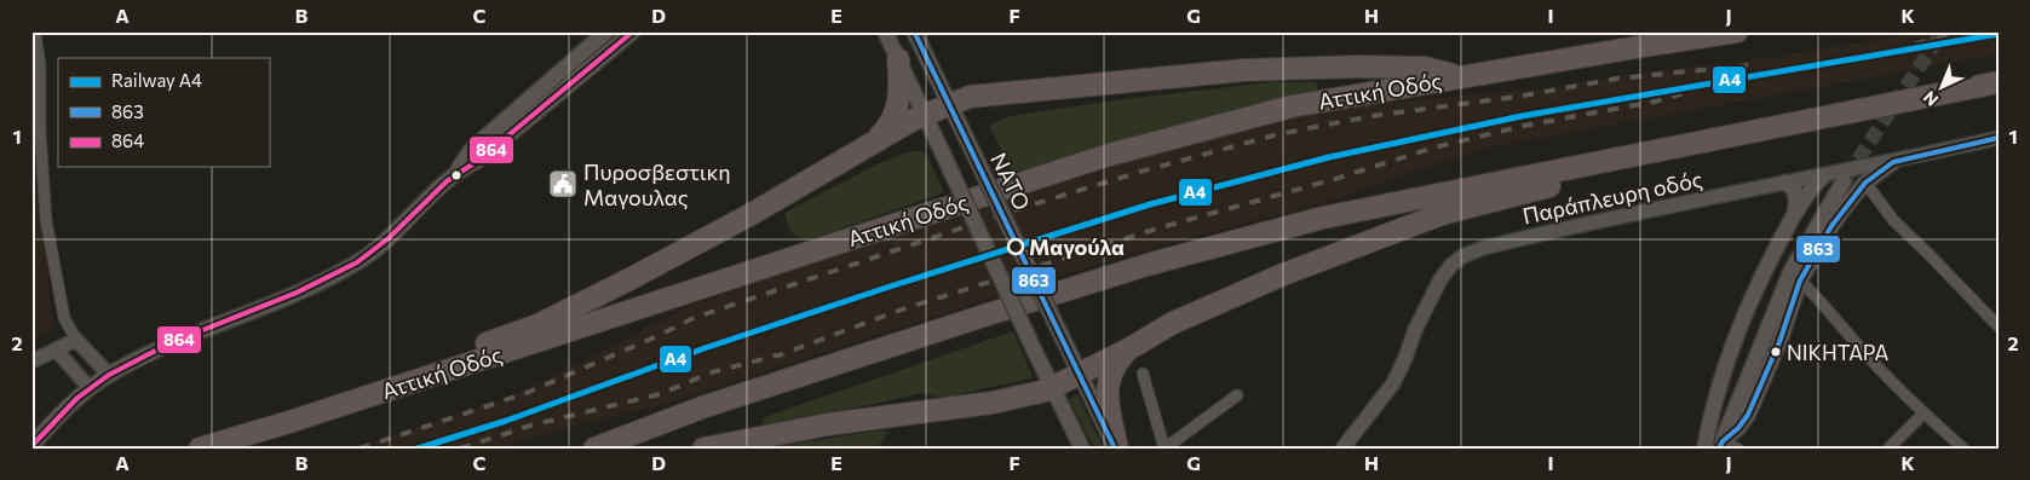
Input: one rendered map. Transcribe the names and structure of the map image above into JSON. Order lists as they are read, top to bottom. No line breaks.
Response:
{"streets":{"highway":["Αττική Οδός"],"main road":["ΝΑΤΟ"],"street":["Παράπλευρη οδός"]},"places":{"public building":["Πυροσβεστικη Μαγουλας"],"other":["Μαγούλα","ΝΙΚΗΤΑΡΑ"]},"lines":["transit line 863","transit line 864","rail line A4"],"legend":["Railway A4","863","864"],"north":"bottom left","grid":{"columns":["A","B","C","D","E","F","G","H","I","J","K"],"rows":["1","2"]}}
